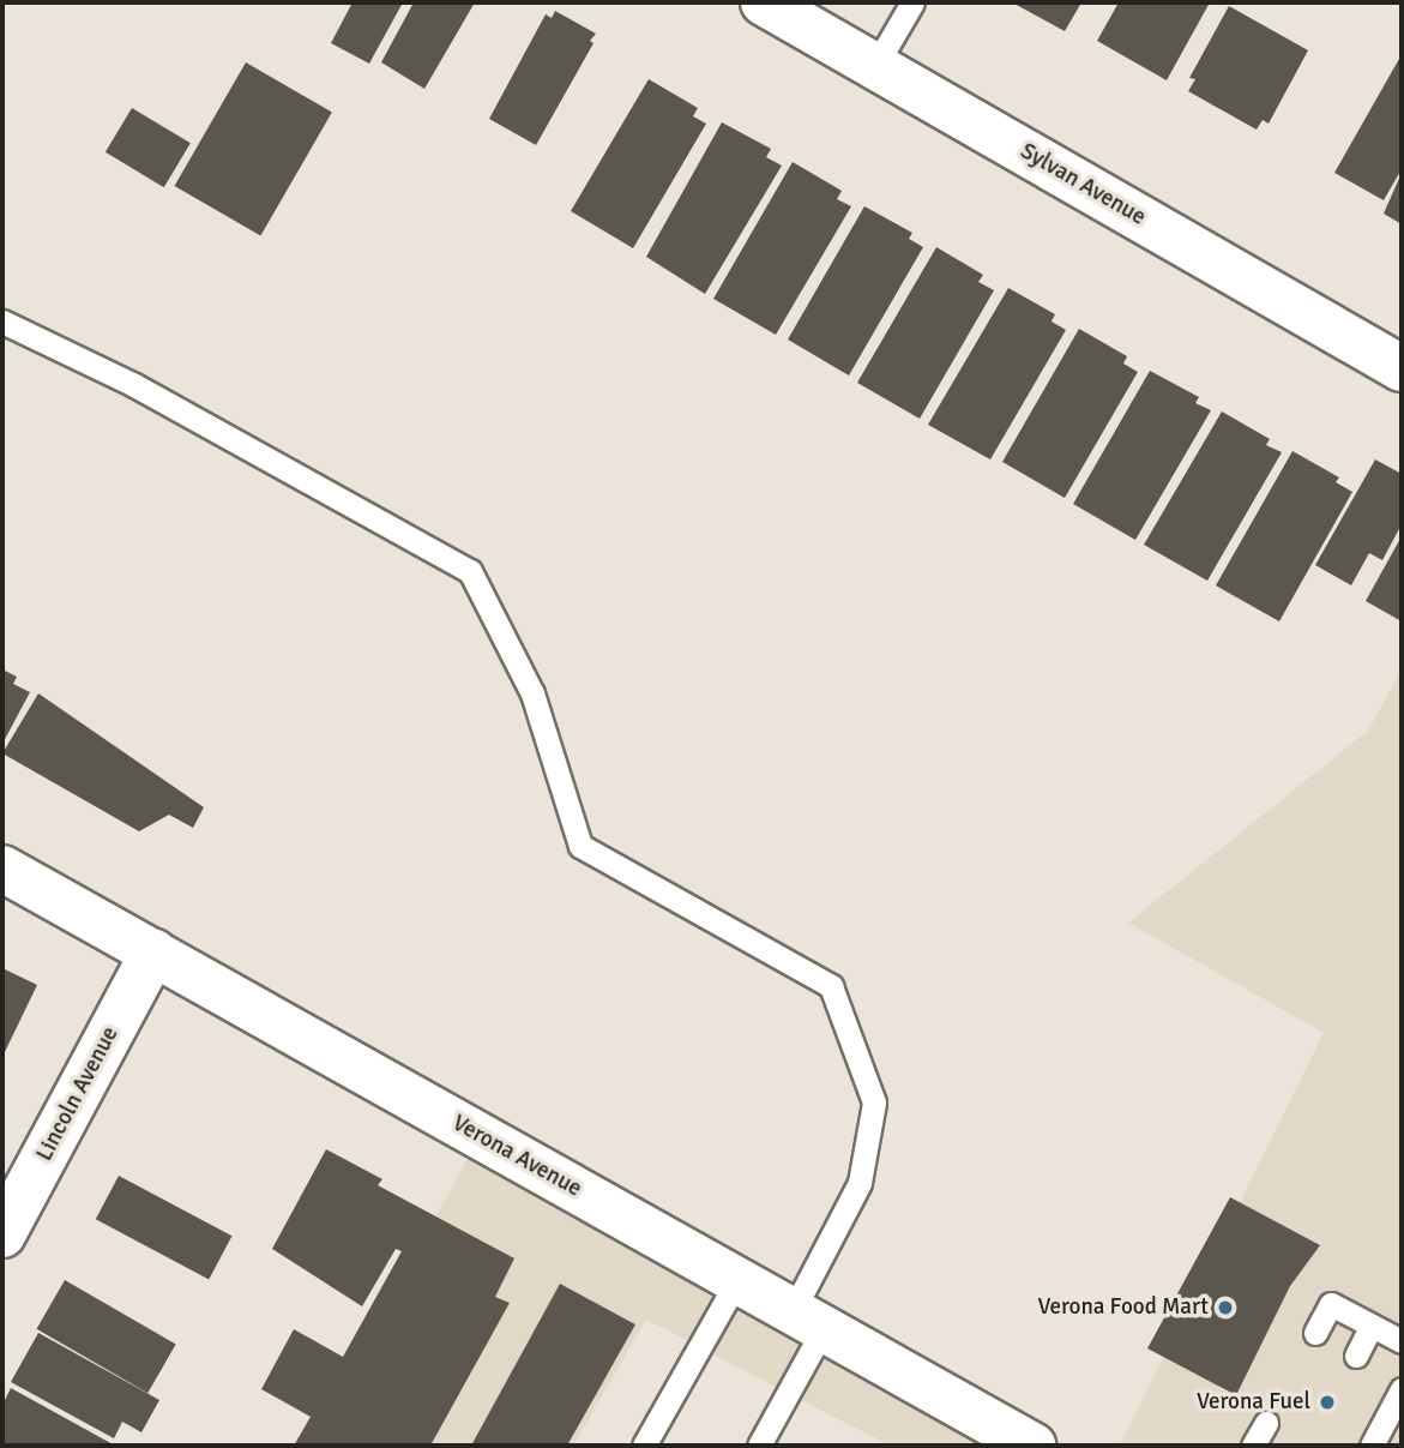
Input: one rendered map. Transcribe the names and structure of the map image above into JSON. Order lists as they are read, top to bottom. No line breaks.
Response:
{"streets":{"street":["Sylvan Avenue","Lincoln Avenue","Verona Avenue"]},"crossings":[["Lincoln Avenue","Verona Avenue"]],"places":["Verona Food Mart","Verona Fuel"]}
